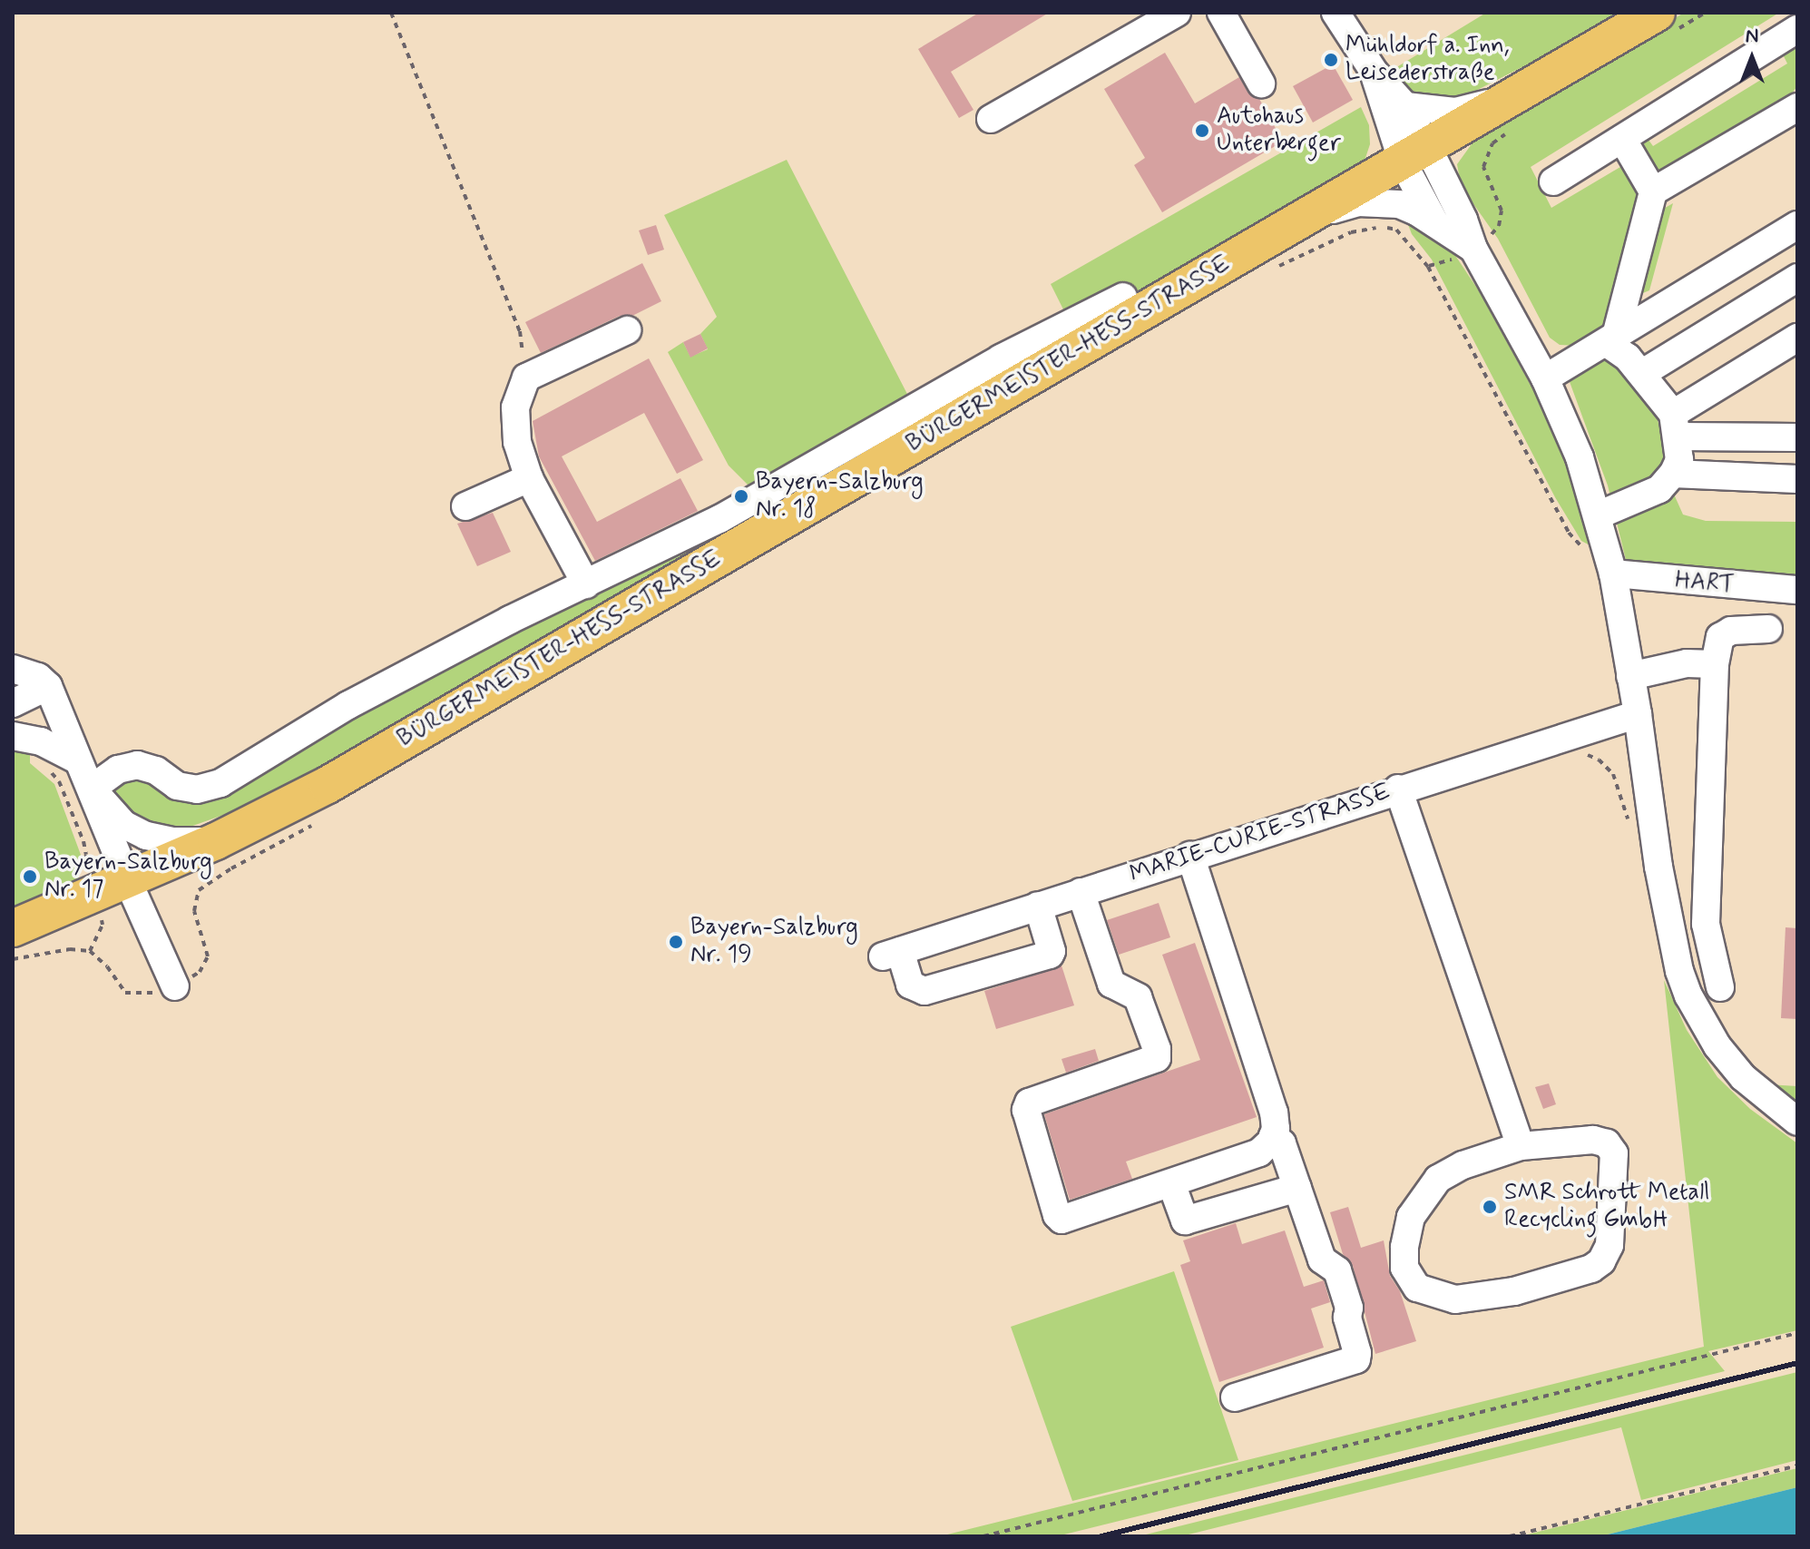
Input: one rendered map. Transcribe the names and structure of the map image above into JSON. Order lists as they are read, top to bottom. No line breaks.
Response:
{"streets":{"main road":["BÜRGERMEISTER-HESS-STRASSE"],"street":["HART","MARIE-CURIE-STRASSE"]},"places":["Mühldorf a. Inn, Leisederstraße","Autohaus Unterberger","Bayern-Salzburg Nr. 18","Bayern-Salzburg Nr. 17","Bayern-Salzburg Nr. 19","SMR Schrott Metall Recycling GmbH"],"north":"top"}
